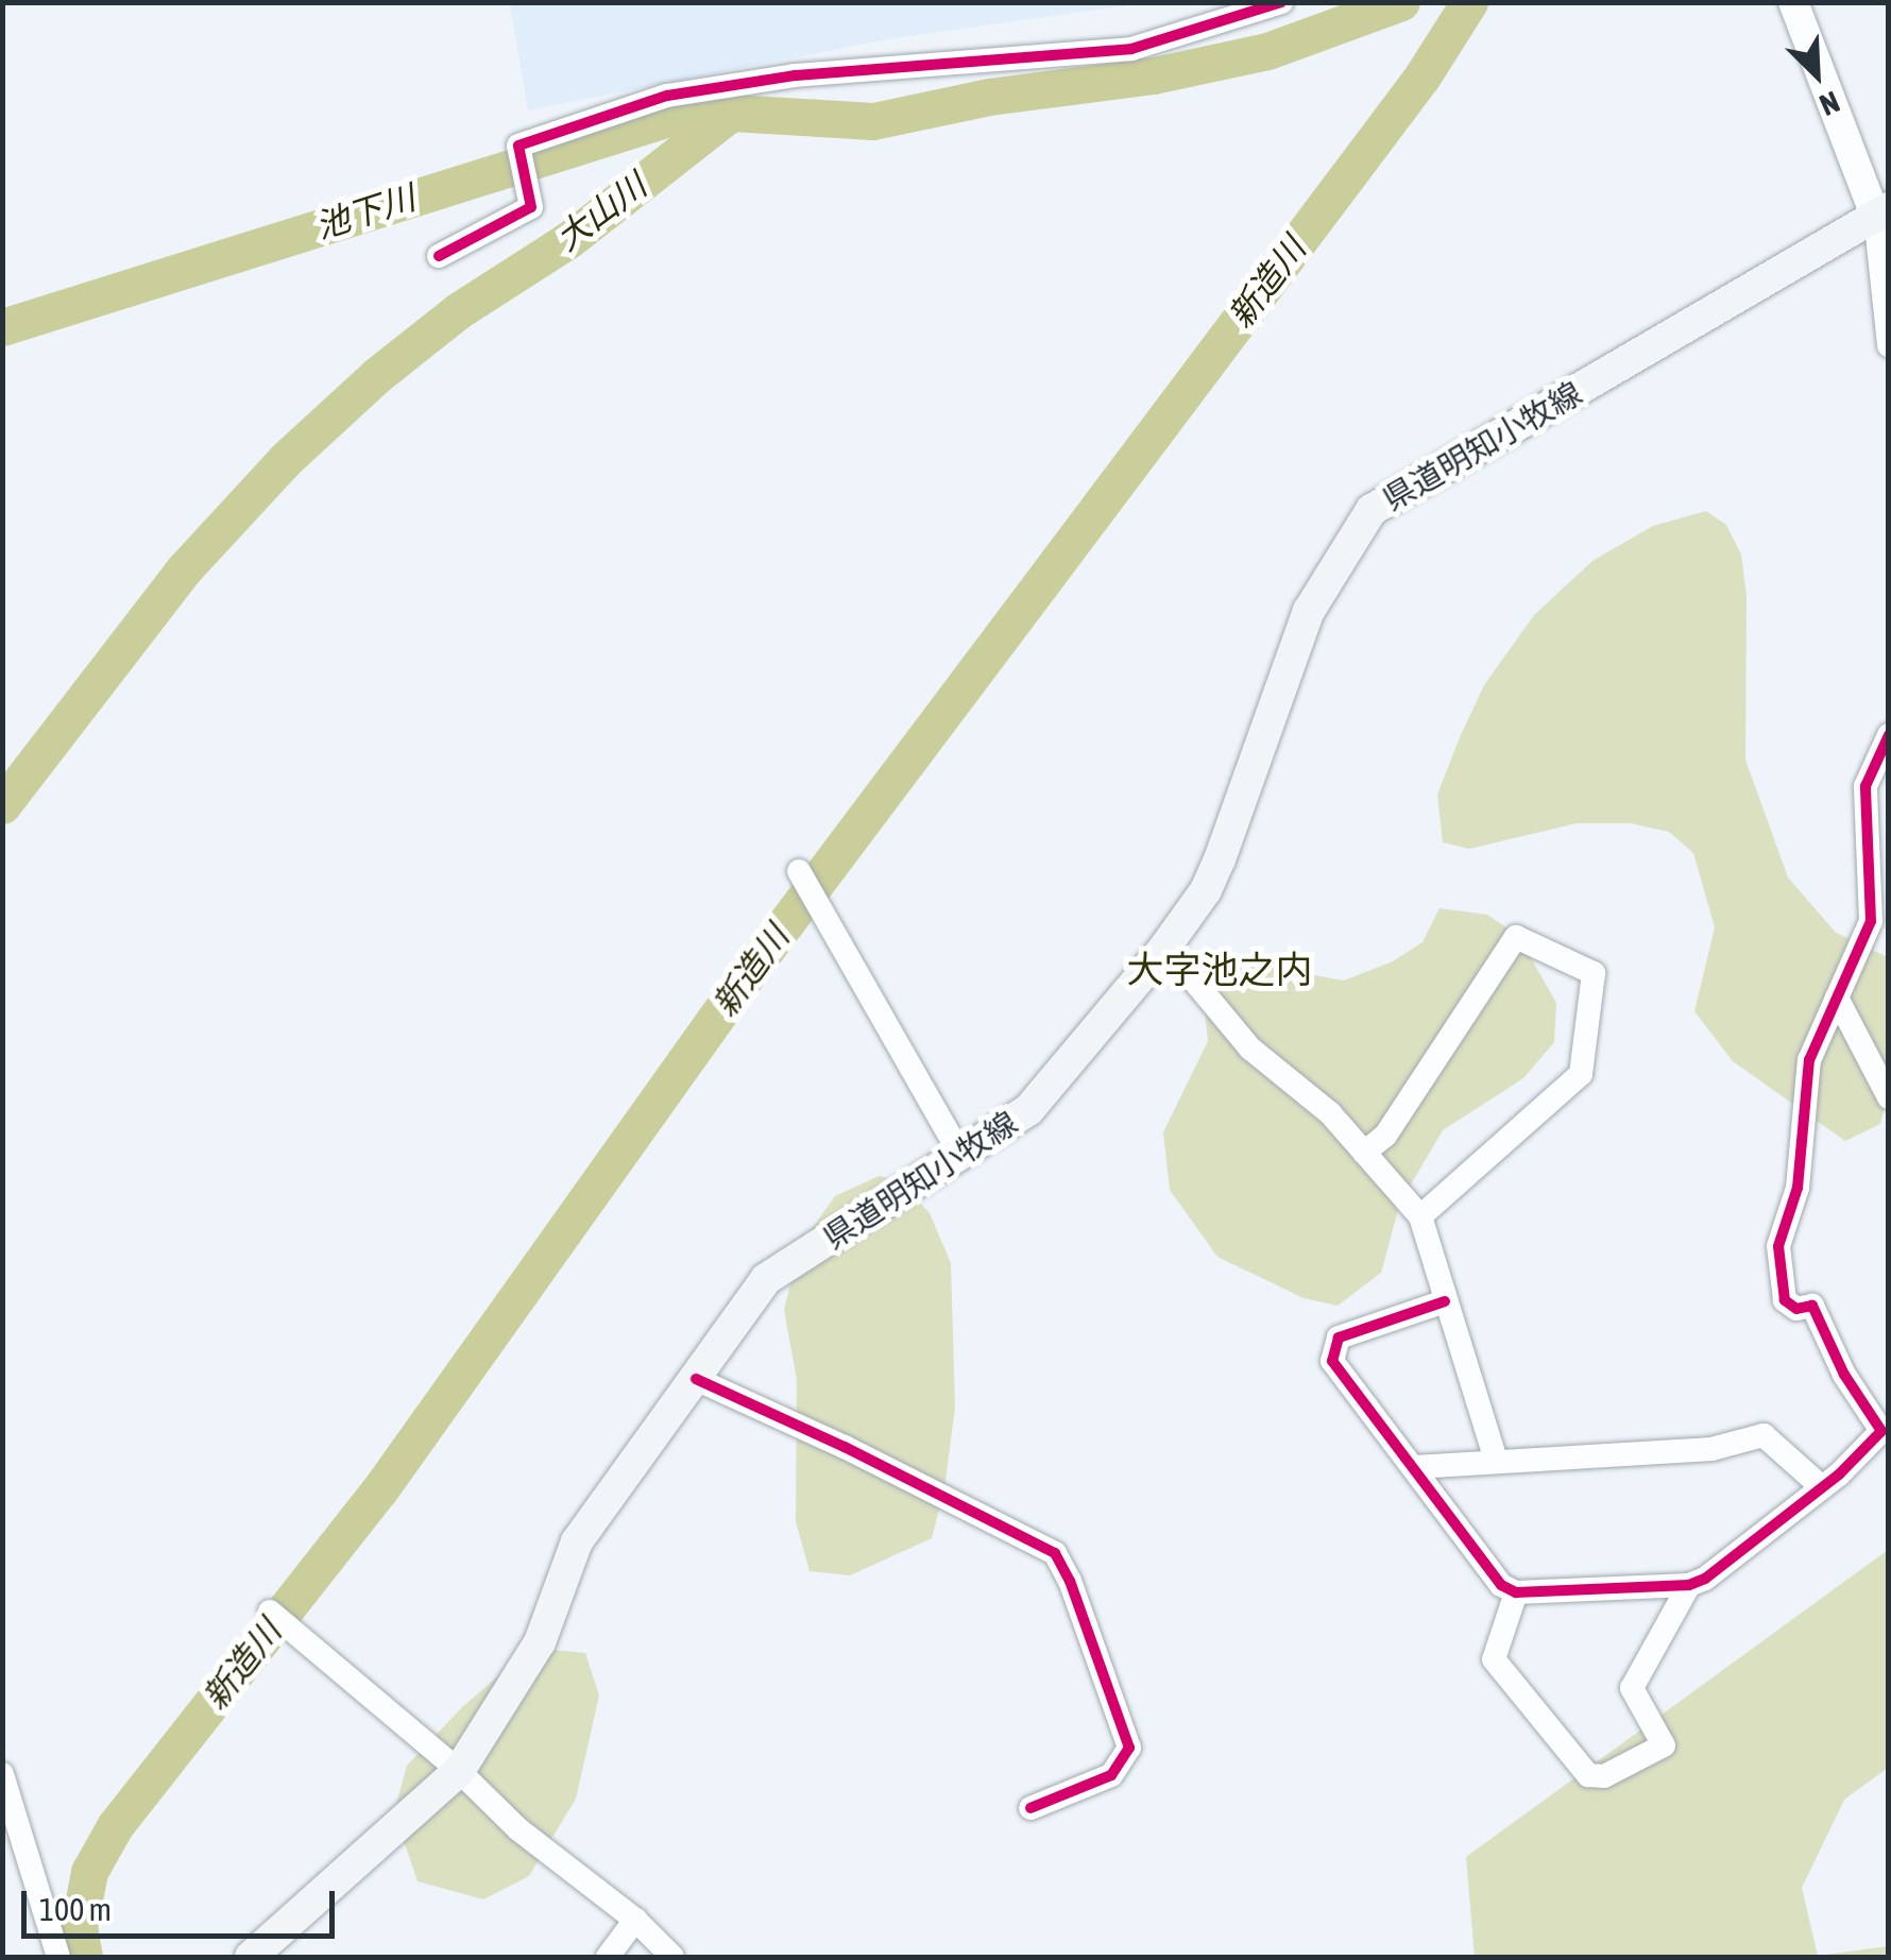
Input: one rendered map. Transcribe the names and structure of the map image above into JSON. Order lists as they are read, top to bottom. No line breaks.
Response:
{"streets":{"main road":["県道明知小牧線"]},"districts":["大字池之内"],"water":["池下川","大山川","新造川"],"scale_bar":"100 m","north":"bottom right"}
